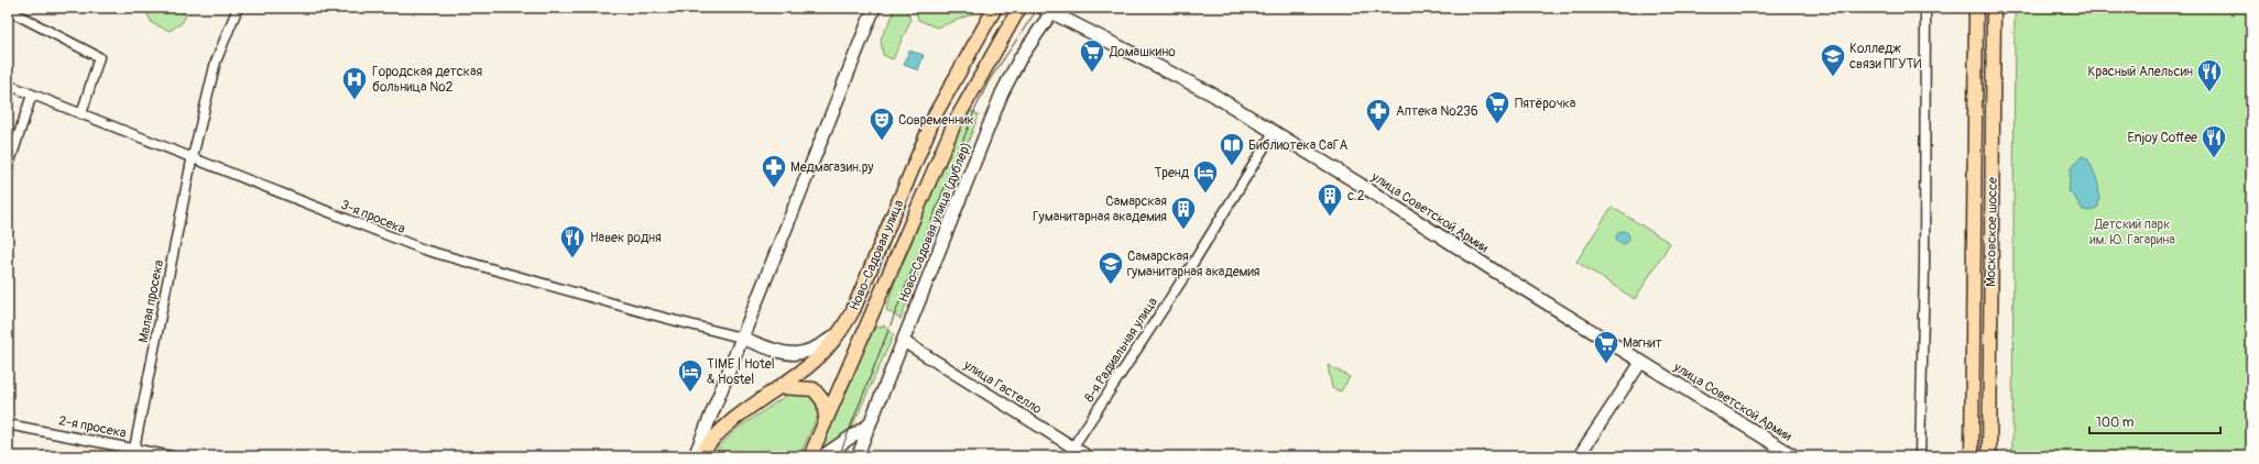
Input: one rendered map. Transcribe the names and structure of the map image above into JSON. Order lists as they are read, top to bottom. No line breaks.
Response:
{"streets":{"main road":["улица Советской Армии","Ново-Садовая улица (дублёр)","Московское шоссе","Ново-Садовая улица"],"street":["3-я просека","Малая просека","8-я Радиальная улица","улица Гастелло","2-я просека"]},"crossings":[["улица Советской Армии","Ново-Садовая улица (дублёр)"],["улица Советской Армии","8-я Радиальная улица"],["3-я просека","Малая просека"],["Ново-Садовая улица (дублёр)","улица Гастелло"],["Малая просека","2-я просека"],["8-я Радиальная улица","улица Гастелло"]],"parks":["Детский парк им. Ю. Гагарина"],"places":{"supermarket":["Домашкино","Пятёрочка","Магнит"],"school or university":["Колледж связи ПГУТИ","Самарская гуманитарная академия"],"restaurant":["Красный Апельсин","Enjoy Coffee","Навек родня"],"hospital":["Городская детская больница №2"],"pharmacy":["Аптека №236","Медмагазин.ру"],"theatre":["Современник"],"library":["Библиотека СаГА"],"hotel":["Тренд","TIME | Hotel & Hostel"],"building":["с.2","Самарская Гуманитарная академия"]},"scale_bar":"100 m"}
